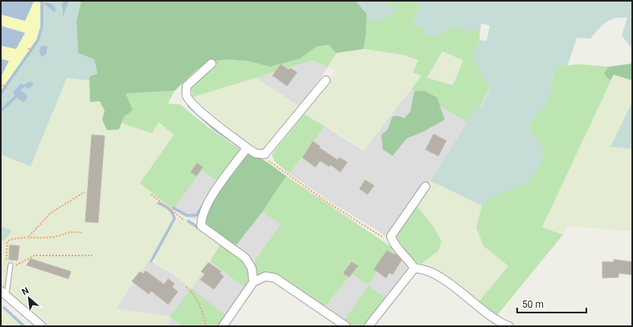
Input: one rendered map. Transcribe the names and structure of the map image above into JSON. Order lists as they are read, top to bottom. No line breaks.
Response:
{"scale_bar":"50 m","north":"top left"}
